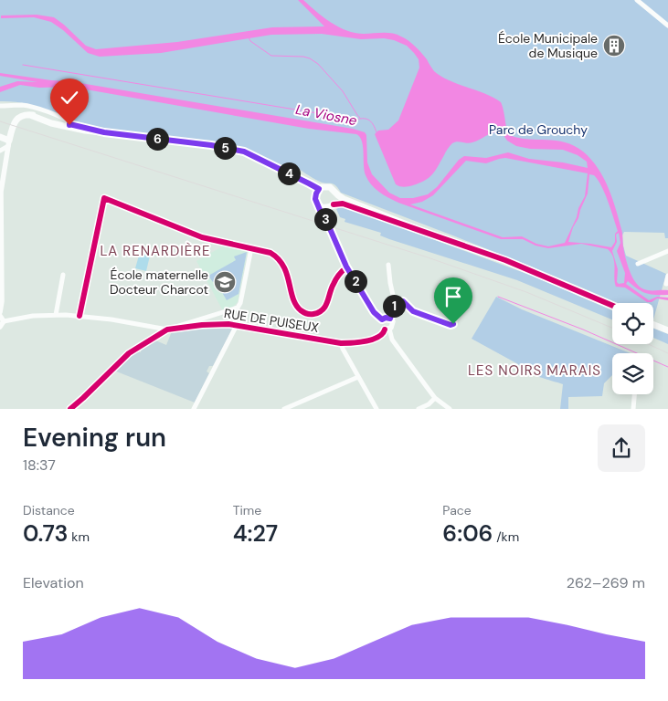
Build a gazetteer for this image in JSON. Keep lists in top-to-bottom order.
{
  "streets": {
    "street": ["RUE DE PUISEUX"]
  },
  "districts": ["LA RENARDIÈRE", "LES NOIRS MARAIS"],
  "water": ["La Viosne"],
  "parks": ["Parc de Grouchy"],
  "places": {
    "building": ["École Municipale de Musique"],
    "school or university": ["École maternelle Docteur Charcot"]
  },
  "page": {
    "pins": [
      "6",
      "5",
      "4",
      "3",
      "2",
      "1"
    ],
    "heading": ["Evening run", "18:37"],
    "stats": [
      ["Distance", "0.73 km"],
      ["Time", "4:27"],
      ["Pace", "6:06 /km"]
    ],
    "chart": ["Elevation", "262–269 m"]
  }
}
